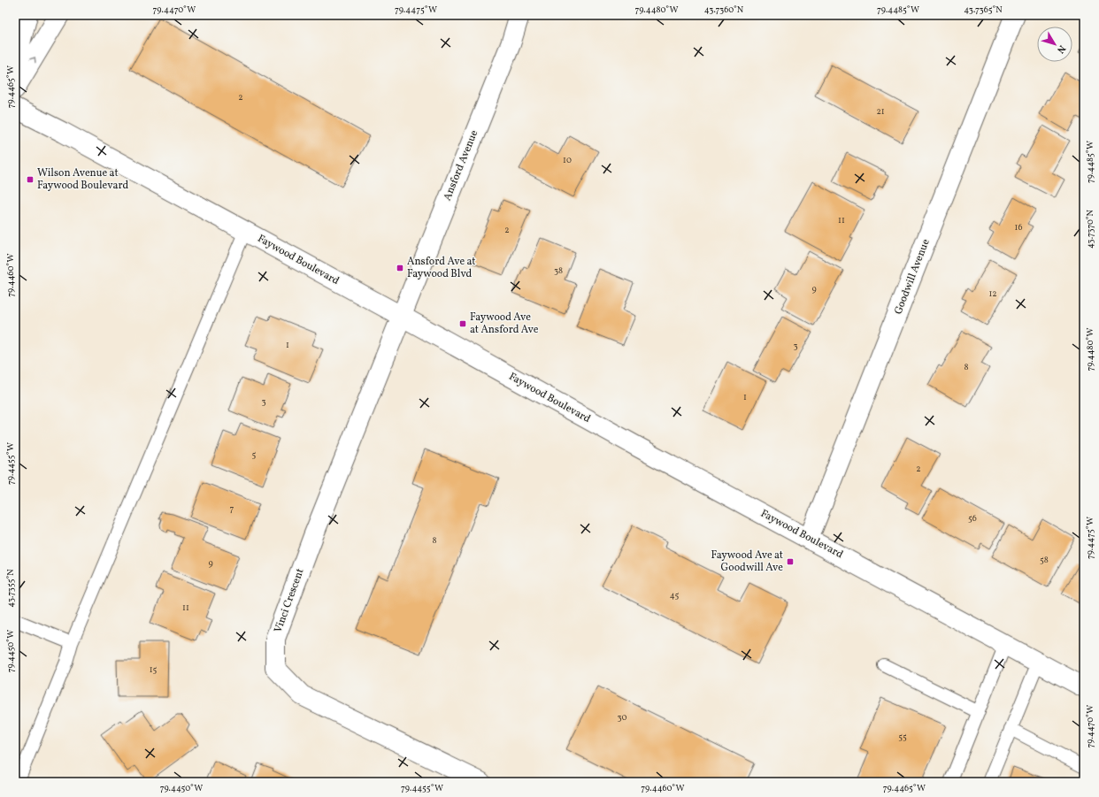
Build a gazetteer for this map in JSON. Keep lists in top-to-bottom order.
{
  "streets": {
    "street": [
      "Ansford Avenue",
      "Faywood Boulevard",
      "Goodwill Avenue",
      "Vinci Crescent"
    ]
  },
  "crossings": [
    ["Ansford Avenue", "Faywood Boulevard"],
    ["Ansford Avenue", "Vinci Crescent"],
    ["Faywood Boulevard", "Goodwill Avenue"],
    ["Faywood Boulevard", "Vinci Crescent"]
  ],
  "places": {
    "transit": [
      "Wilson Avenue at Faywood Boulevard",
      "Ansford Ave at Faywood Blvd",
      "Faywood Ave at Ansford Ave",
      "Faywood Ave at Goodwill Ave"
    ]
  },
  "house_numbers": [
    "2",
    "21",
    "10",
    "11",
    "16",
    "2",
    "38",
    "9",
    "12",
    "1",
    "3",
    "8",
    "1",
    "3",
    "5",
    "2",
    "7",
    "56",
    "8",
    "58",
    "9",
    "45",
    "11",
    "15",
    "30",
    "55"
  ],
  "north": "bottom right",
  "coordinates": [
    "79.4470°W",
    "79.4475°W",
    "79.4480°W",
    "43.7360°N",
    "79.4485°W",
    "43.7365°N",
    "79.4465°W",
    "43.7370°N",
    "79.4460°W",
    "79.4455°W",
    "43.7355°N",
    "79.4450°W"
  ]
}
